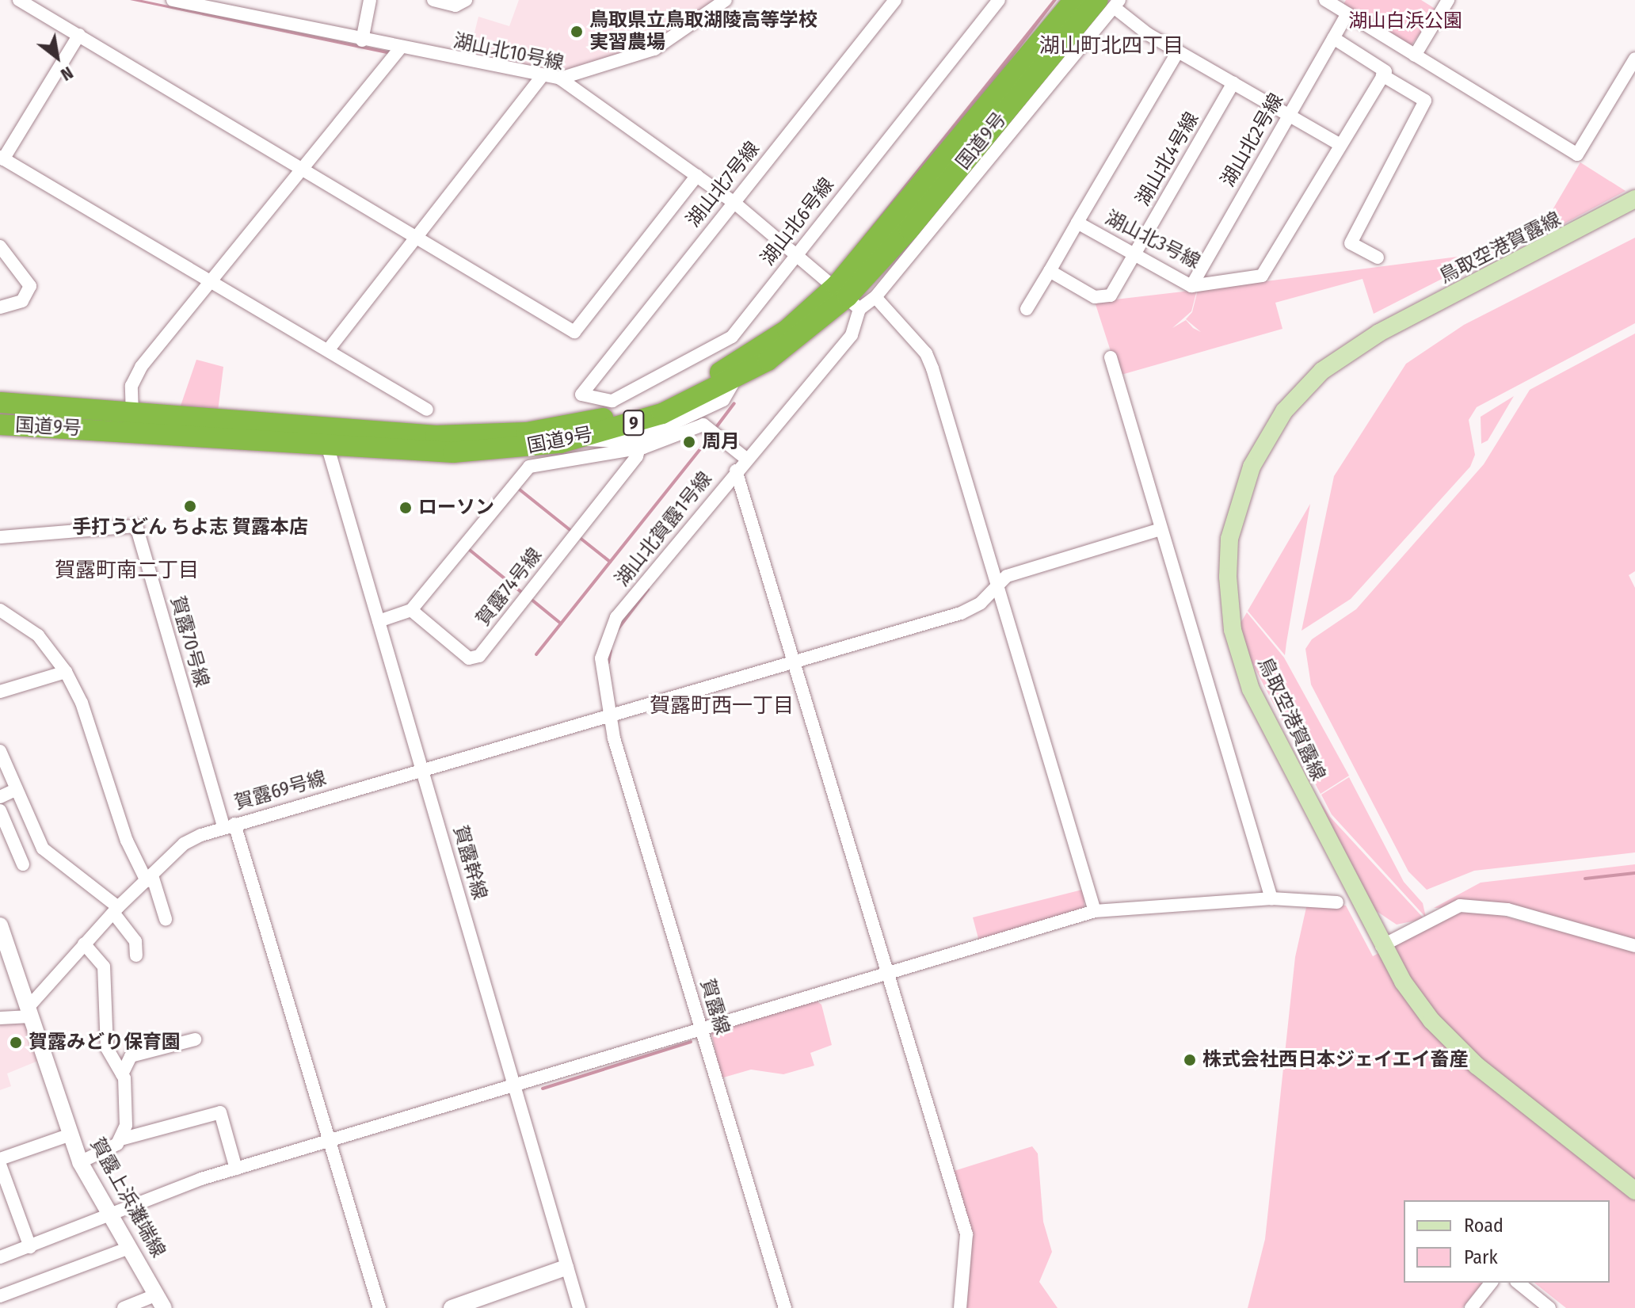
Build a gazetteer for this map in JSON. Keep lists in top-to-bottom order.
{
  "streets": {
    "highway": ["国道9号", "9"],
    "main road": ["鳥取空港賀露線"],
    "street": [
      "湖山北10号線",
      "湖山北2号線",
      "湖山北4号線",
      "湖山北7号線",
      "湖山北6号線",
      "湖山北3号線",
      "湖山北賀露1号線",
      "賀露74号線",
      "賀露70号線",
      "賀露69号線",
      "賀露幹線",
      "賀露線",
      "賀露上浜灘端線"
    ]
  },
  "crossings": [
    ["湖山北10号線", "国道9号"],
    ["湖山北10号線", "湖山北7号線"],
    ["湖山北10号線", "湖山北6号線"],
    ["湖山北10号線", "湖山北賀露1号線"],
    ["湖山北2号線", "湖山北3号線"],
    ["国道9号", "湖山北賀露1号線"],
    ["国道9号", "賀露幹線"],
    ["湖山北4号線", "湖山北3号線"],
    ["湖山北7号線", "湖山北6号線"],
    ["湖山北賀露1号線", "賀露69号線"],
    ["湖山北賀露1号線", "賀露線"],
    ["賀露70号線", "賀露69号線"],
    ["賀露69号線", "賀露幹線"],
    ["賀露69号線", "賀露線"],
    ["賀露69号線", "賀露上浜灘端線"]
  ],
  "districts": ["湖山町北四丁目", "賀露町南二丁目", "賀露町西一丁目"],
  "parks": ["湖山白浜公園"],
  "places": [
    "鳥取県立鳥取湖陵高等学校 実習農場",
    "周月",
    "手打うどん ちよ志 賀露本店",
    "ローソン",
    "賀露みどり保育園",
    "株式会社西日本ジェイエイ畜産"
  ],
  "legend": ["Road", "Park"],
  "north": "bottom right"
}
